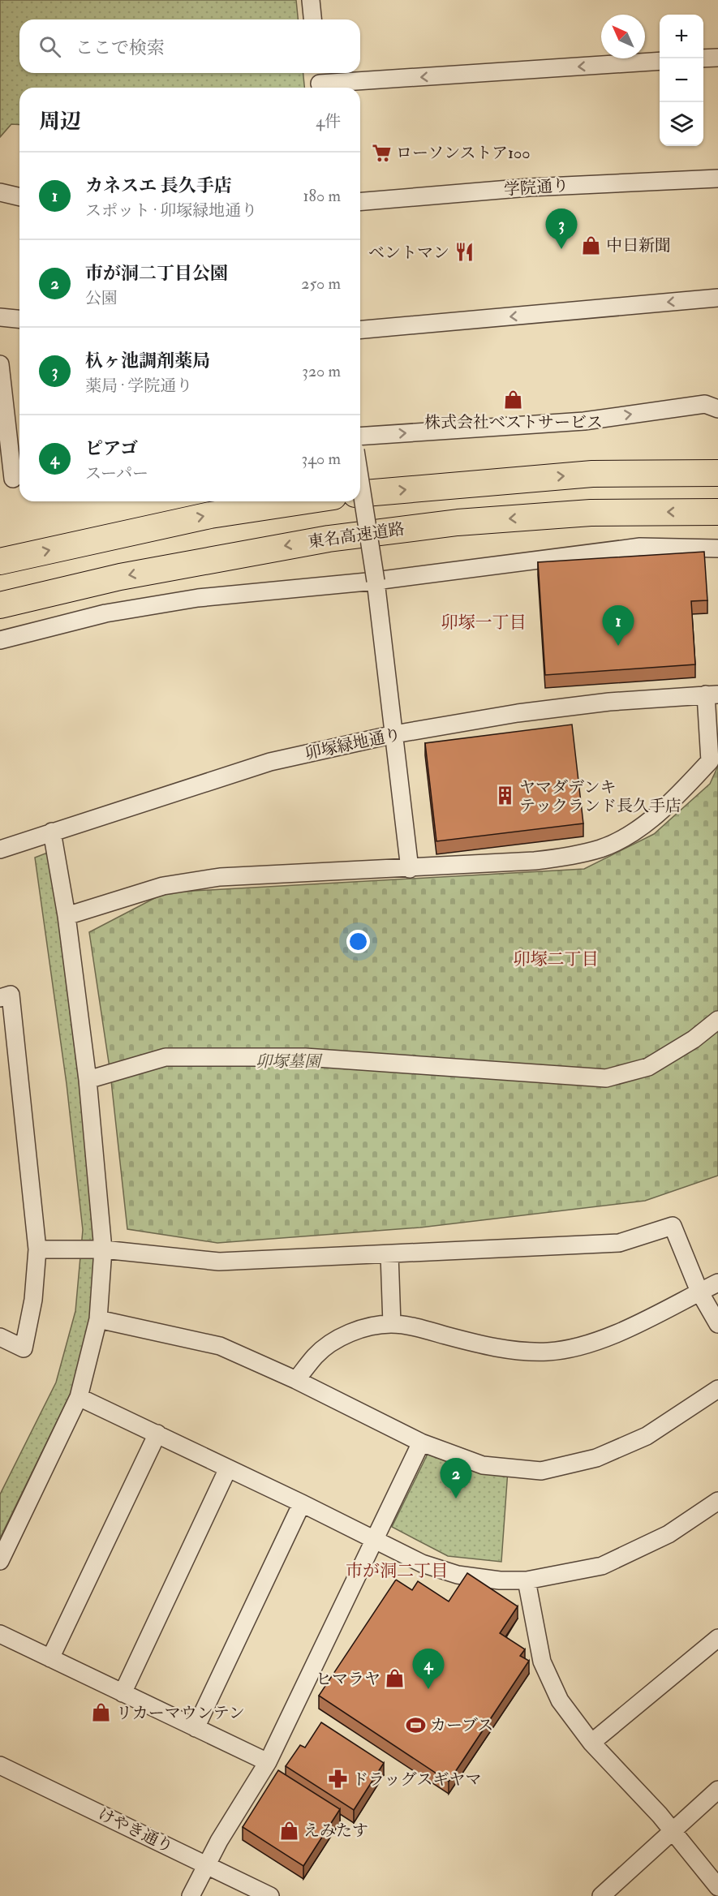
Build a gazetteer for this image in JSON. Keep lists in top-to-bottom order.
{
  "streets": {
    "highway": ["東名高速道路"],
    "street": ["学院通り", "卯塚緑地通り", "けやき通り"]
  },
  "districts": ["卯塚一丁目", "卯塚二丁目", "市が洞二丁目"],
  "parks": ["卯塚墓園"],
  "places": {
    "supermarket": ["ローソンストア100"],
    "shop": [
      "中日新聞",
      "株式会社ベストサービス",
      "ヒマラヤ",
      "リカーマウンテン",
      "えみたす"
    ],
    "restaurant": ["ベントマン"],
    "building": ["ヤマダデンキ テックランド長久手店"],
    "sports": ["カーブス"],
    "pharmacy": ["ドラッグスギヤマ"]
  },
  "north": "top left",
  "page": {
    "map_buttons": ["+", "−"],
    "search": "ここで検索",
    "heading": ["周辺", "4件"],
    "list": [
      {
        "mark": "1",
        "name": "カネスエ 長久手店",
        "note": "スポット · 卯塚緑地通り",
        "value": "180 m"
      },
      {
        "mark": "2",
        "name": "市が洞二丁目公園",
        "note": "公園",
        "value": "250 m"
      },
      {
        "mark": "3",
        "name": "杁ヶ池調剤薬局",
        "note": "薬局 · 学院通り",
        "value": "320 m"
      },
      {
        "mark": "4",
        "name": "ピアゴ",
        "note": "スーパー",
        "value": "340 m"
      }
    ],
    "pins": [
      "3",
      "1",
      "2",
      "4"
    ]
  }
}
